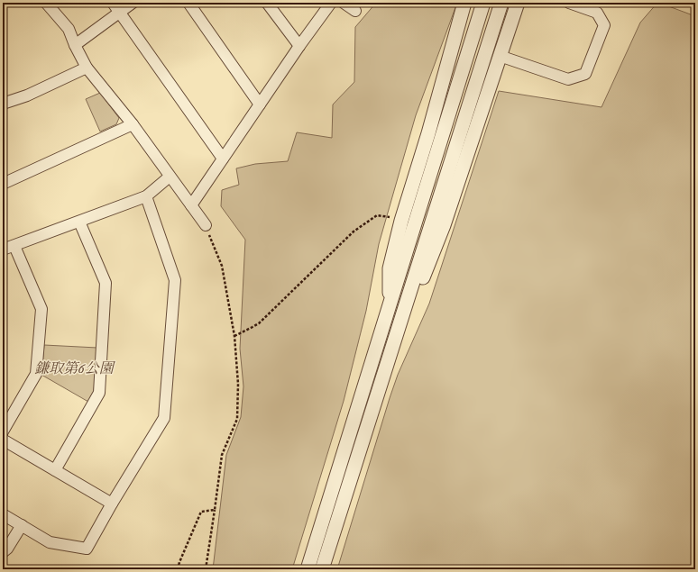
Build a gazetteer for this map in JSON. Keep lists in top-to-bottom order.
{
  "parks": ["鎌取第6公園"]
}
